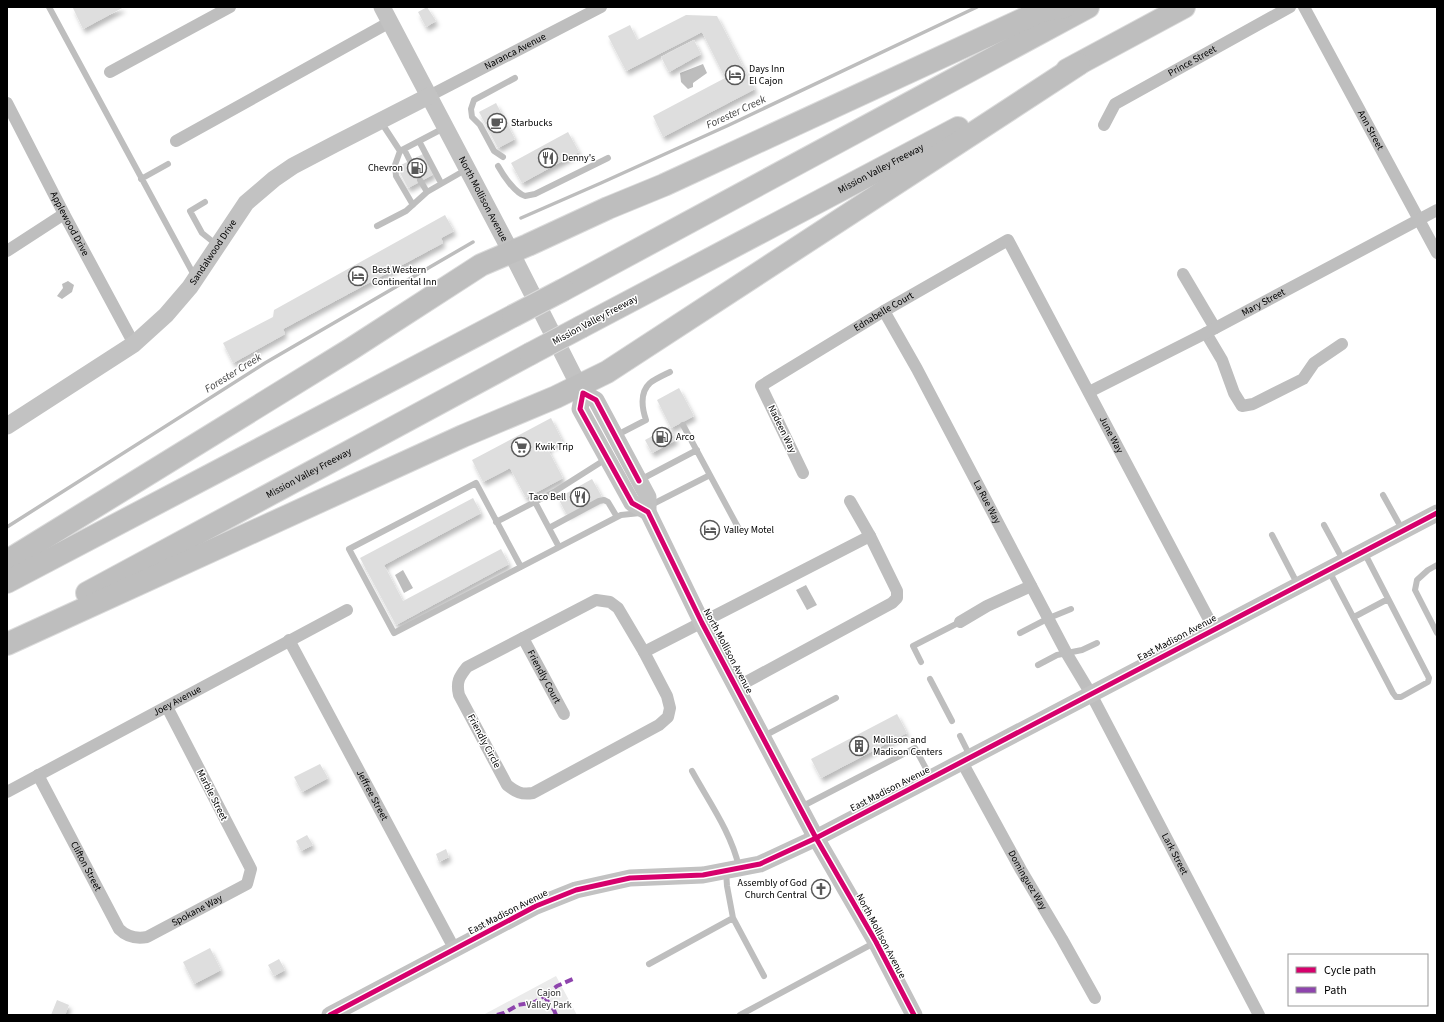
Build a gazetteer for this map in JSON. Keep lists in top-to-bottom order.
{
  "streets": {
    "highway": ["Mission Valley Freeway"],
    "street": [
      "Naranca Avenue",
      "Prince Street",
      "Ann Street",
      "North Mollison Avenue",
      "Applewood Drive",
      "Sandalwood Drive",
      "Mary Street",
      "Ednabelle Court",
      "Nadeen Way",
      "June Way",
      "La Rue Way",
      "East Madison Avenue",
      "Friendly Court",
      "Joey Avenue",
      "Friendly Circle",
      "Marble Street",
      "Jeffree Street",
      "Lark Street",
      "Clifton Street",
      "Dominguez Way",
      "Spokane Way"
    ]
  },
  "crossings": [
    ["Naranca Avenue", "North Mollison Avenue"],
    ["Naranca Avenue", "Sandalwood Drive"],
    ["Ann Street", "Mary Street"],
    ["North Mollison Avenue", "Sandalwood Drive"],
    ["North Mollison Avenue", "East Madison Avenue"],
    ["Applewood Drive", "Sandalwood Drive"],
    ["Mary Street", "June Way"],
    ["Ednabelle Court", "Nadeen Way"],
    ["Ednabelle Court", "June Way"],
    ["Ednabelle Court", "La Rue Way"],
    ["June Way", "East Madison Avenue"],
    ["La Rue Way", "East Madison Avenue"],
    ["La Rue Way", "Lark Street"],
    ["East Madison Avenue", "Jeffree Street"],
    ["East Madison Avenue", "Lark Street"],
    ["East Madison Avenue", "Dominguez Way"],
    ["Friendly Court", "Friendly Circle"],
    ["Joey Avenue", "Marble Street"],
    ["Joey Avenue", "Jeffree Street"],
    ["Joey Avenue", "Clifton Street"],
    ["Marble Street", "Spokane Way"],
    ["Clifton Street", "Spokane Way"]
  ],
  "water": ["Forester Creek"],
  "parks": ["Cajon Valley Park"],
  "places": {
    "hotel": ["Days Inn El Cajon", "Best Western Continental Inn", "Valley Motel"],
    "cafe": ["Starbucks"],
    "restaurant": ["Denny's", "Taco Bell"],
    "fuel station": ["Chevron", "Arco"],
    "supermarket": ["Kwik Trip"],
    "building": ["Mollison and Madison Centers"],
    "church": ["Assembly of God Church Central"]
  },
  "legend": ["Cycle path", "Path"]
}
